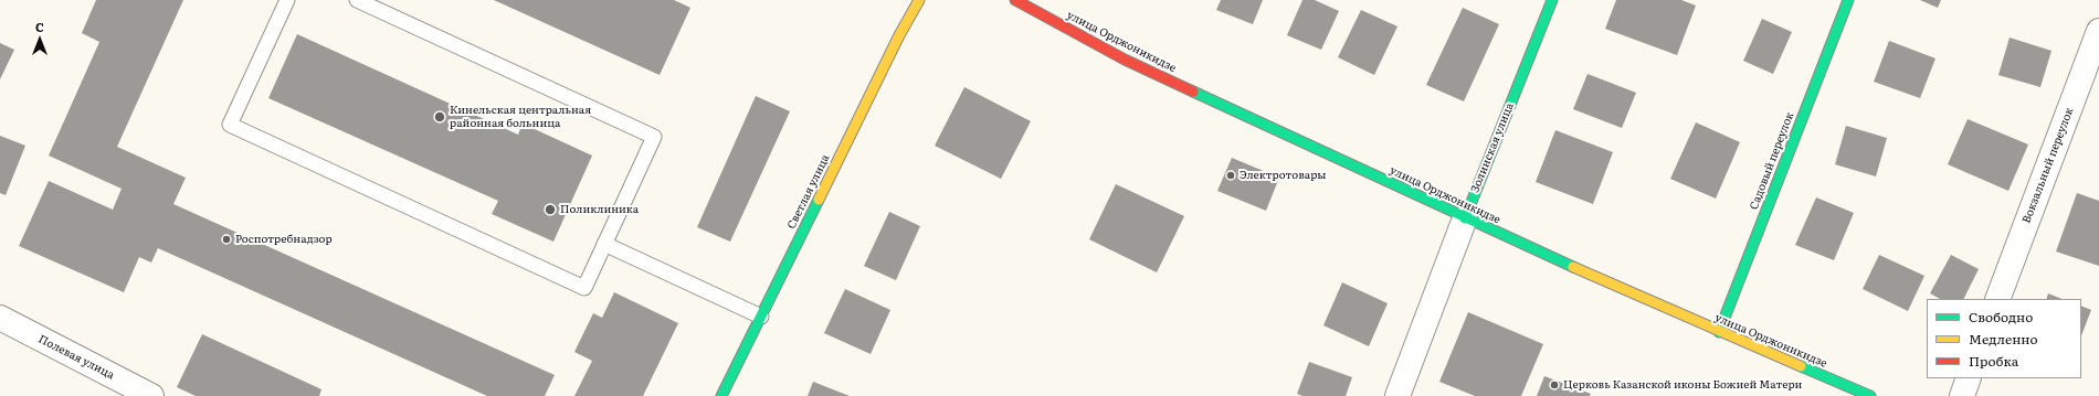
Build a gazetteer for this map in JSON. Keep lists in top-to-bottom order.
{
  "streets": {
    "main road": [
      "улица Орджоникидзе",
      "Золинская улица",
      "Садовый переулок",
      "Светлая улица"
    ],
    "street": ["Вокзальный переулок", "Полевая улица"]
  },
  "crossings": [
    ["улица Орджоникидзе", "Золинская улица"],
    ["улица Орджоникидзе", "Садовый переулок"]
  ],
  "places": [
    "Кинельская центральная районная больница",
    "Электротовары",
    "Поликлиника",
    "Роспотребнадзор",
    "Церковь Казанской иконы Божией Матери"
  ],
  "legend": ["Свободно", "Медленно", "Пробка"],
  "north": "top"
}
